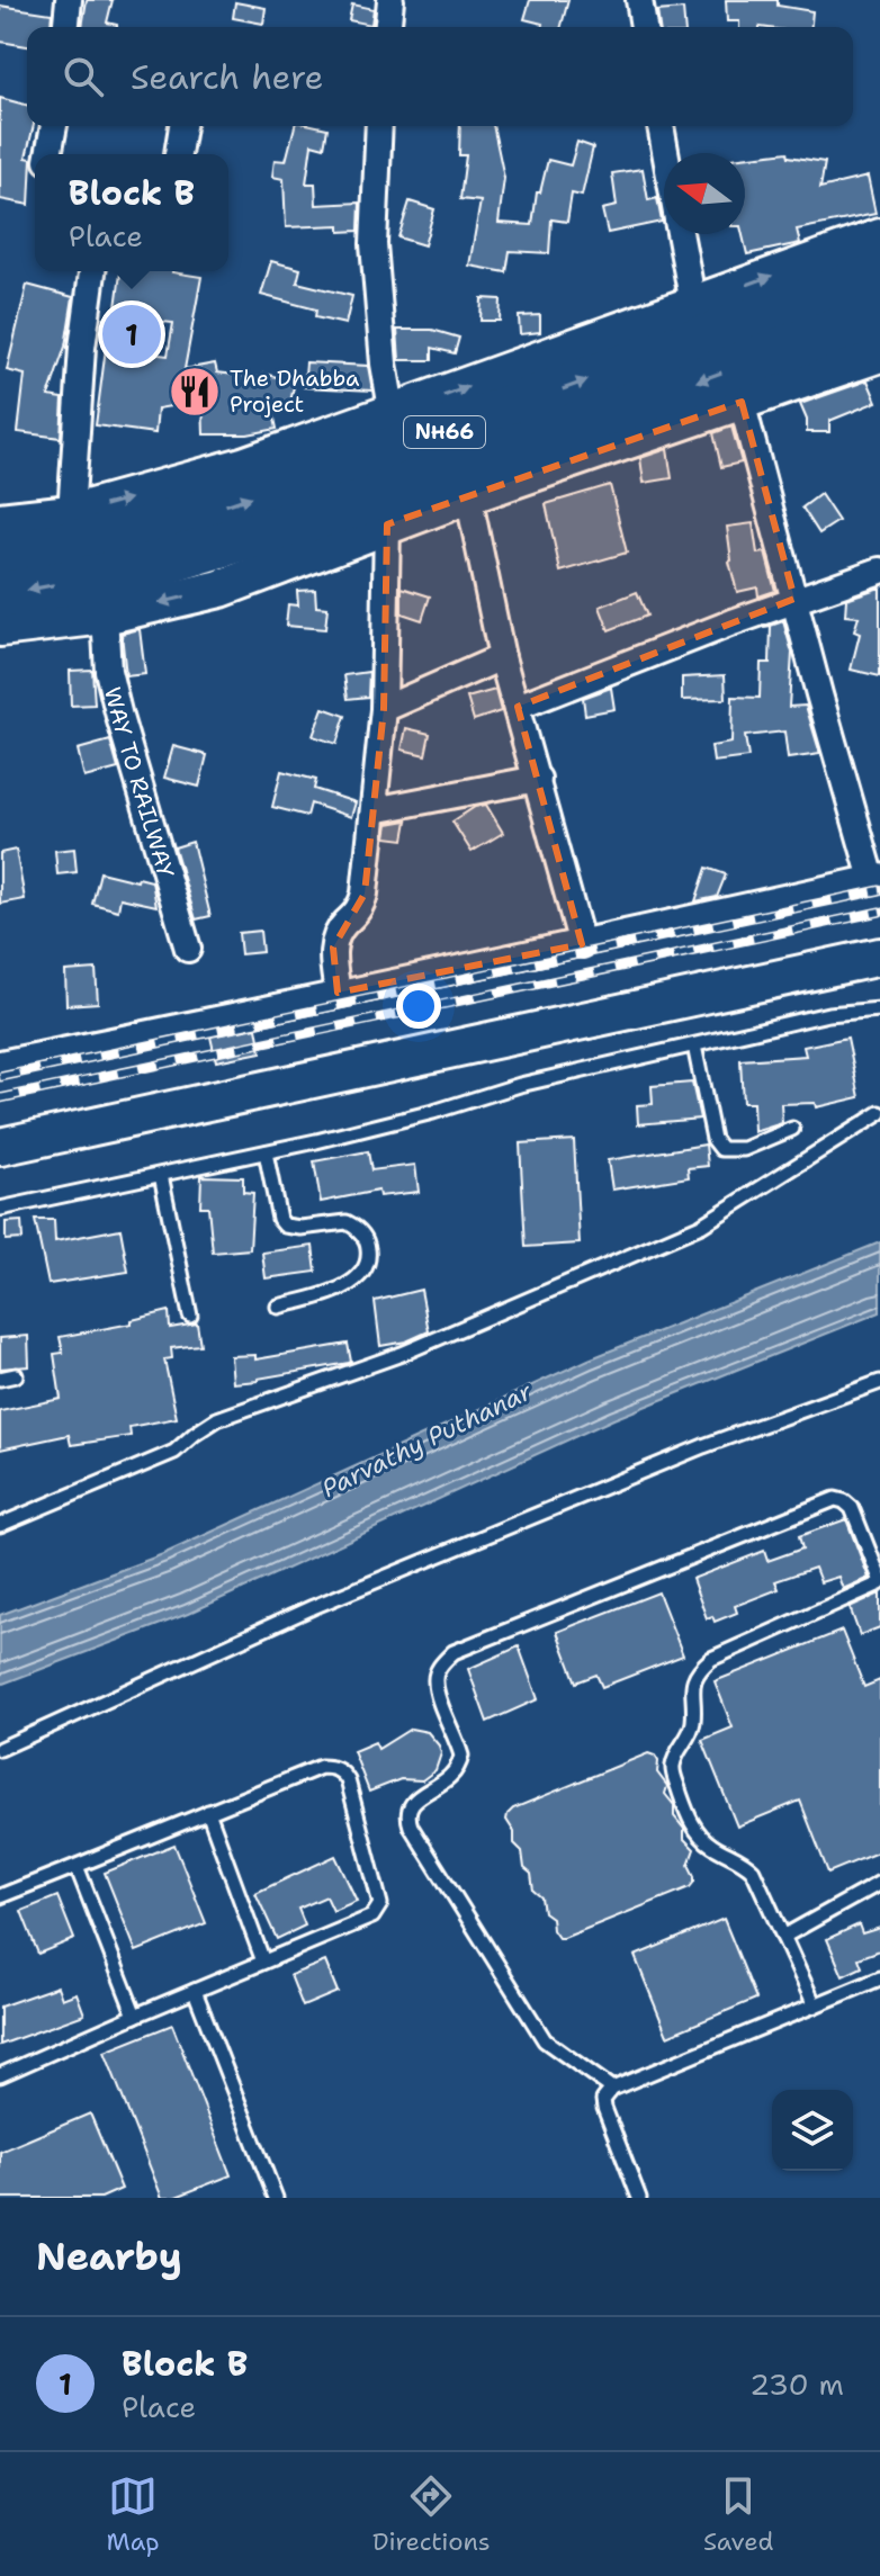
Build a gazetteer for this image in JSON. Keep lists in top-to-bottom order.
{
  "streets": {
    "highway": ["NH66"],
    "street": ["WAY TO RAILWAY"]
  },
  "water": ["Parvathy Puthanar"],
  "places": {
    "restaurant": ["The Dhabba Project"]
  },
  "north": "left",
  "page": {
    "search": "Search here",
    "popup": ["Block B", "Place"],
    "pins": "1",
    "heading": "Nearby",
    "list": [
      {
        "mark": "1",
        "name": "Block B",
        "note": "Place",
        "value": "230 m"
      }
    ],
    "nav": ["Map", "Directions", "Saved"]
  }
}
